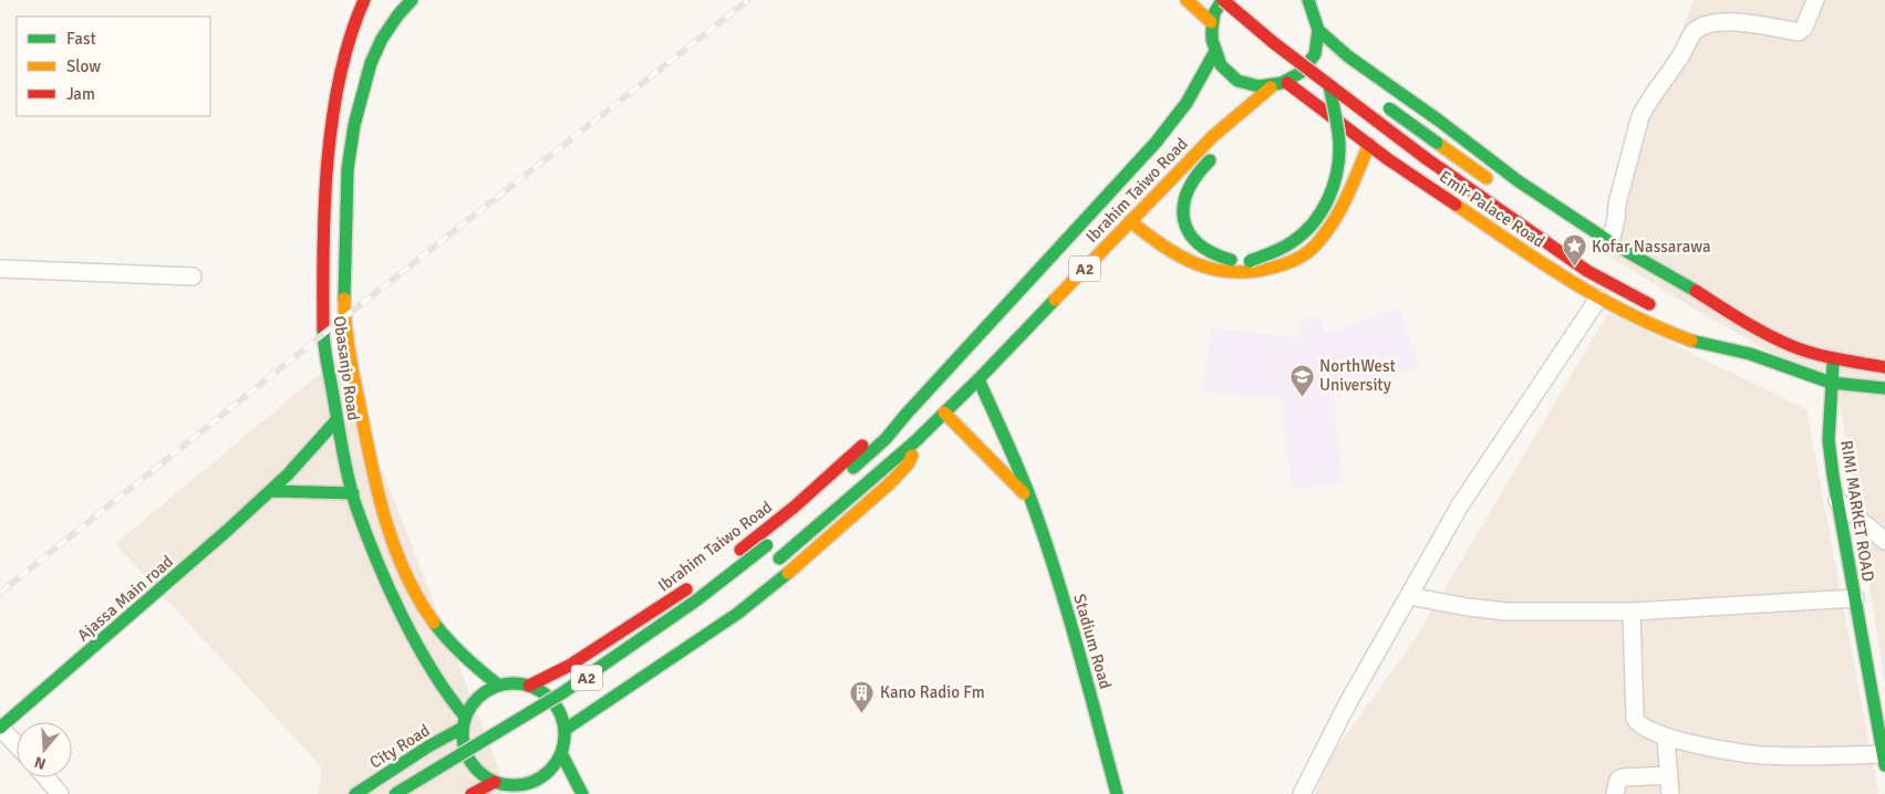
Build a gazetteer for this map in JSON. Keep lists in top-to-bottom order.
{
  "streets": {
    "main road": [
      "Ibrahim Taiwo Road",
      "Emir Palace Road",
      "A2",
      "Obasanjo Road",
      "RIMI MARKET ROAD",
      "Ajassa Main road",
      "Stadium Road",
      "City Road"
    ]
  },
  "crossings": [
    ["Ibrahim Taiwo Road", "A2"],
    ["Ibrahim Taiwo Road", "Obasanjo Road"],
    ["Ibrahim Taiwo Road", "Stadium Road"],
    ["Ibrahim Taiwo Road", "City Road"],
    ["Emir Palace Road", "A2"],
    ["Emir Palace Road", "RIMI MARKET ROAD"],
    ["Obasanjo Road", "Ajassa Main road"],
    ["Obasanjo Road", "City Road"]
  ],
  "places": {
    "place": ["Kofar Nassarawa"],
    "school or university": ["NorthWest University"],
    "building": ["Kano Radio Fm"]
  },
  "legend": ["Fast", "Slow", "Jam"],
  "north": "bottom"
}
